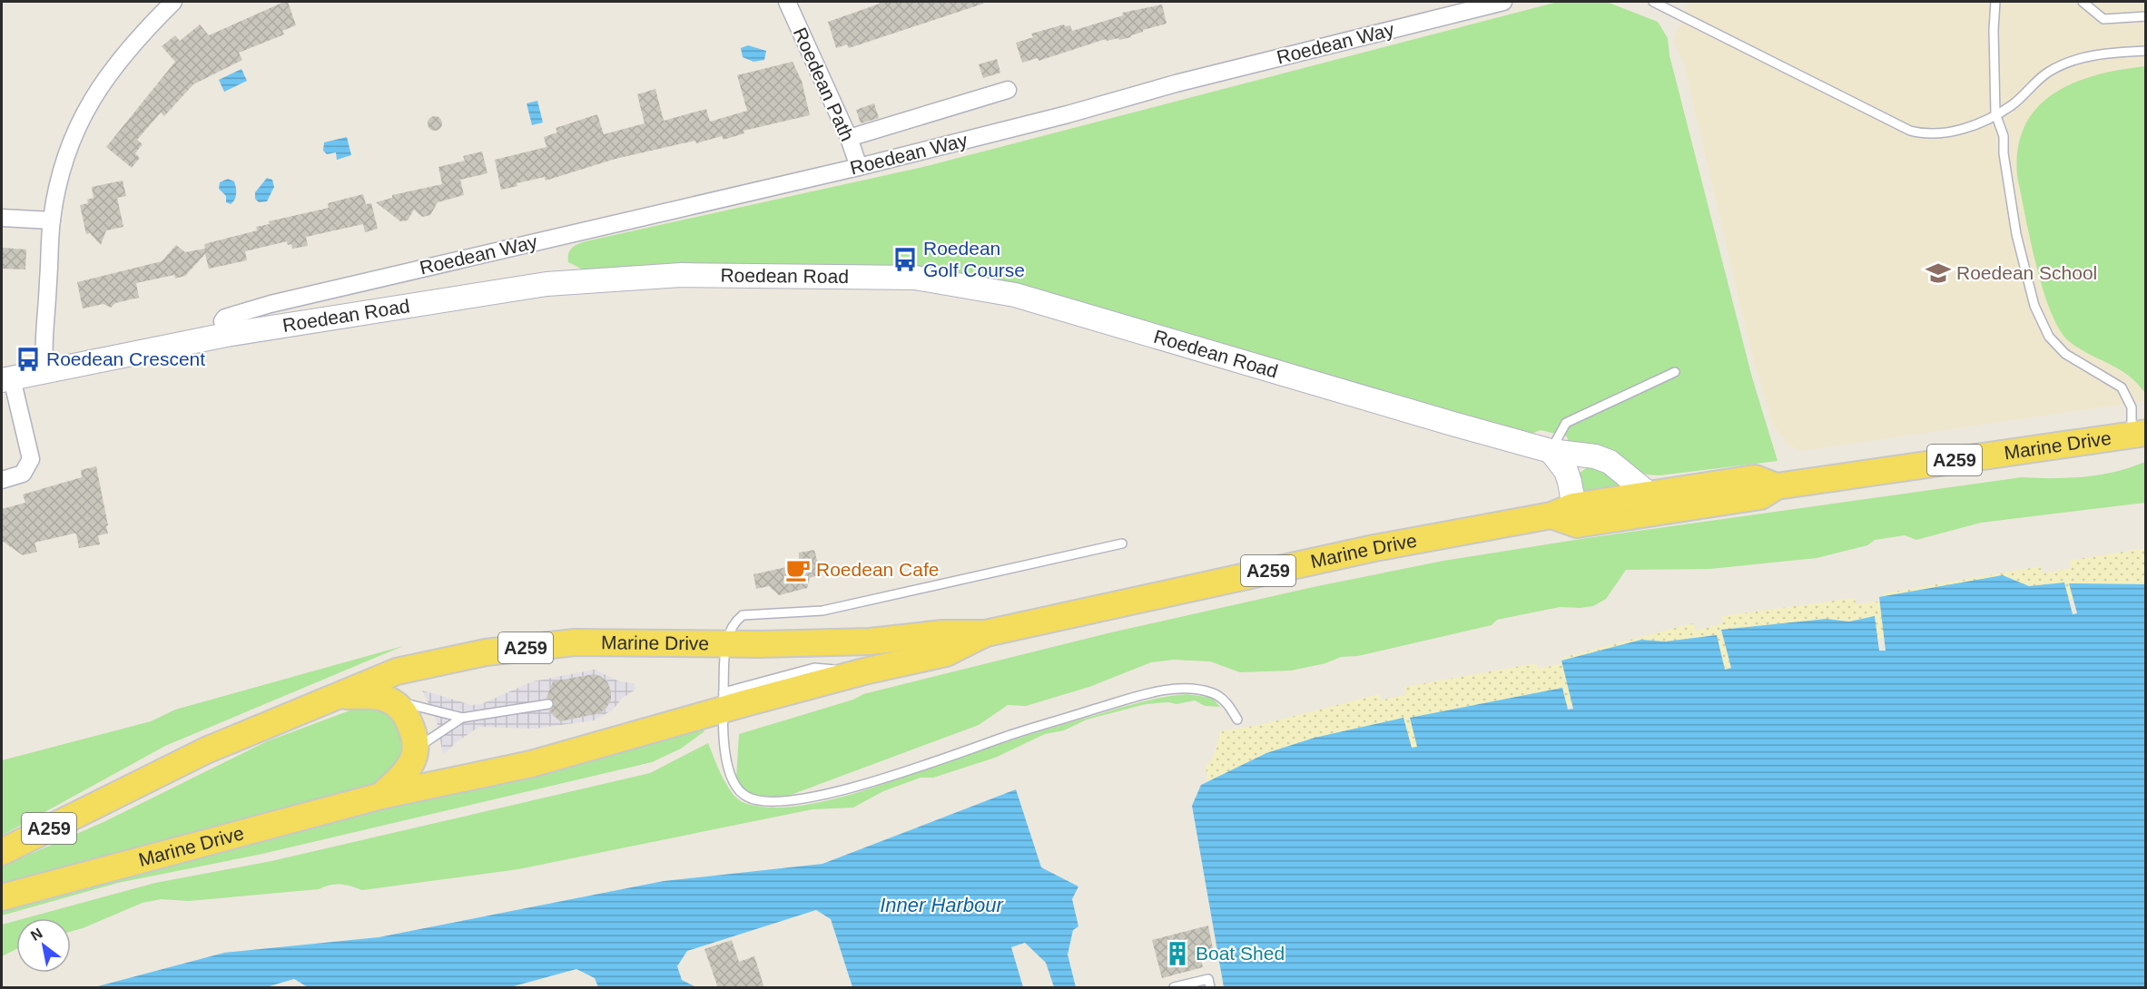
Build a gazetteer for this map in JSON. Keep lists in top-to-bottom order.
{
  "streets": {
    "main road": ["Roedean Road", "Marine Drive", "A259"],
    "street": ["Roedean Way", "Roedean Path"]
  },
  "crossings": [
    ["Roedean Way", "Roedean Path"],
    ["Roedean Way", "Roedean Road"],
    ["Roedean Road", "Marine Drive"]
  ],
  "water": ["Inner Harbour"],
  "places": {
    "bus stop": ["Roedean Golf Course", "Roedean Crescent"],
    "school or university": ["Roedean School"],
    "cafe": ["Roedean Cafe"],
    "building": ["Boat Shed"]
  },
  "north": "top left"
}
